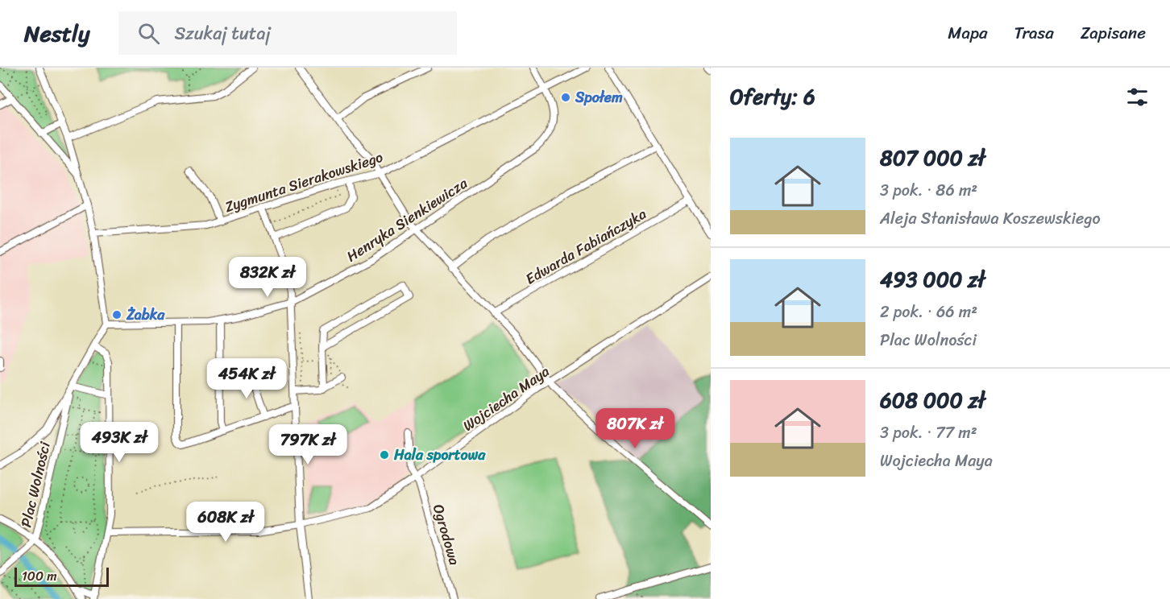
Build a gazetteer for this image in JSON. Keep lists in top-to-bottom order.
{
  "streets": {
    "street": [
      "Zygmunta Sierakowskiego",
      "Henryka Sienkiewicza",
      "Edwarda Fabiańczyka",
      "Wojciecha Maya",
      "Plac Wolności",
      "Ogrodowa"
    ]
  },
  "crossings": [
    ["Zygmunta Sierakowskiego", "Henryka Sienkiewicza"],
    ["Henryka Sienkiewicza", "Plac Wolności"],
    ["Wojciecha Maya", "Ogrodowa"]
  ],
  "places": ["Społem", "Żabka", "Hala sportowa"],
  "scale_bar": "100 m",
  "page": {
    "header": "Nestly",
    "search": "Szukaj tutaj",
    "nav": ["Mapa", "Trasa", "Zapisane"],
    "heading": "Oferty: 6",
    "list": [
      {
        "name": "807 000 zł",
        "note": "3 pok. · 86 m² · Aleja Stanisława Koszewskiego"
      },
      {
        "name": "493 000 zł",
        "note": "2 pok. · 66 m² · Plac Wolności"
      },
      {
        "name": "608 000 zł",
        "note": "3 pok. · 77 m² · Wojciecha Maya"
      }
    ],
    "price": [
      "832K zł",
      "454K zł",
      "807K zł",
      "493K zł",
      "797K zł",
      "608K zł"
    ],
    "scale": "100 m"
  }
}
